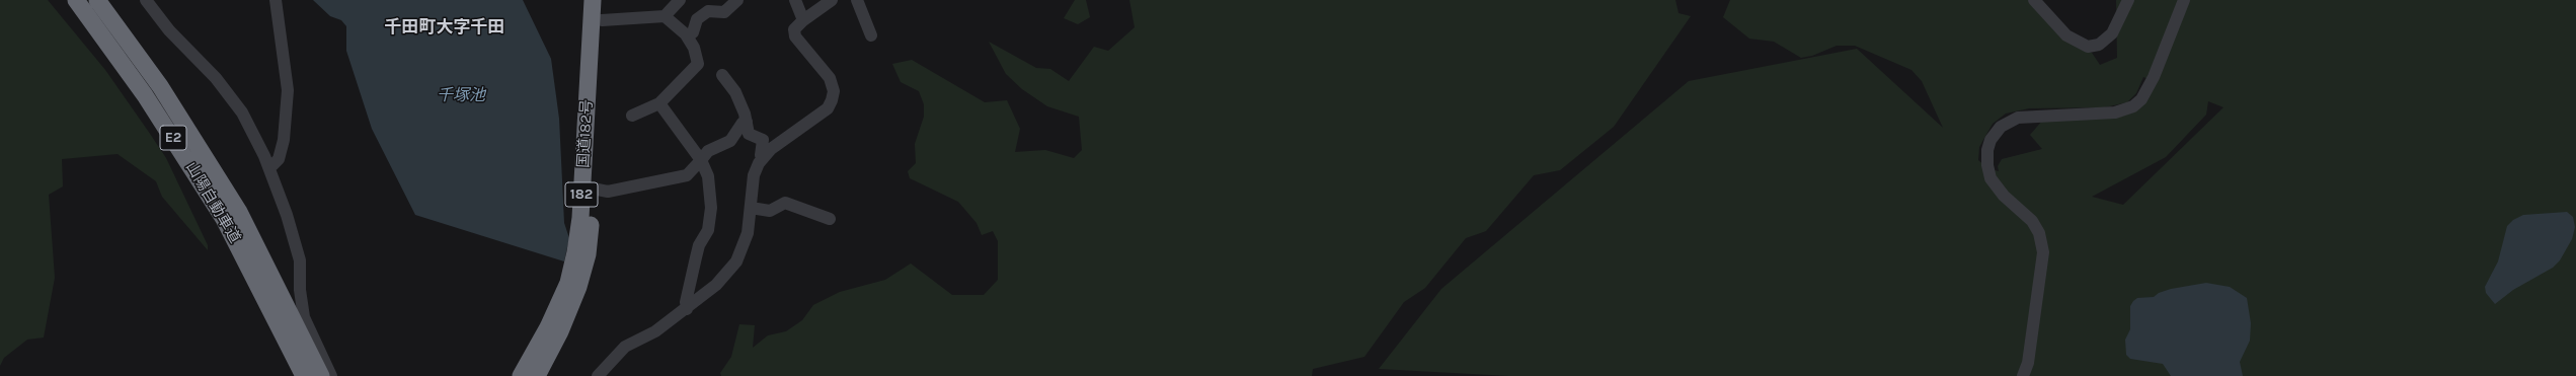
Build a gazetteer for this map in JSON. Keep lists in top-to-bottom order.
{
  "streets": {
    "highway": [
      "国道182号",
      "E2",
      "182",
      "山陽自動車道"
    ]
  },
  "districts": ["千田町大字千田"],
  "water": ["千塚池"]
}
